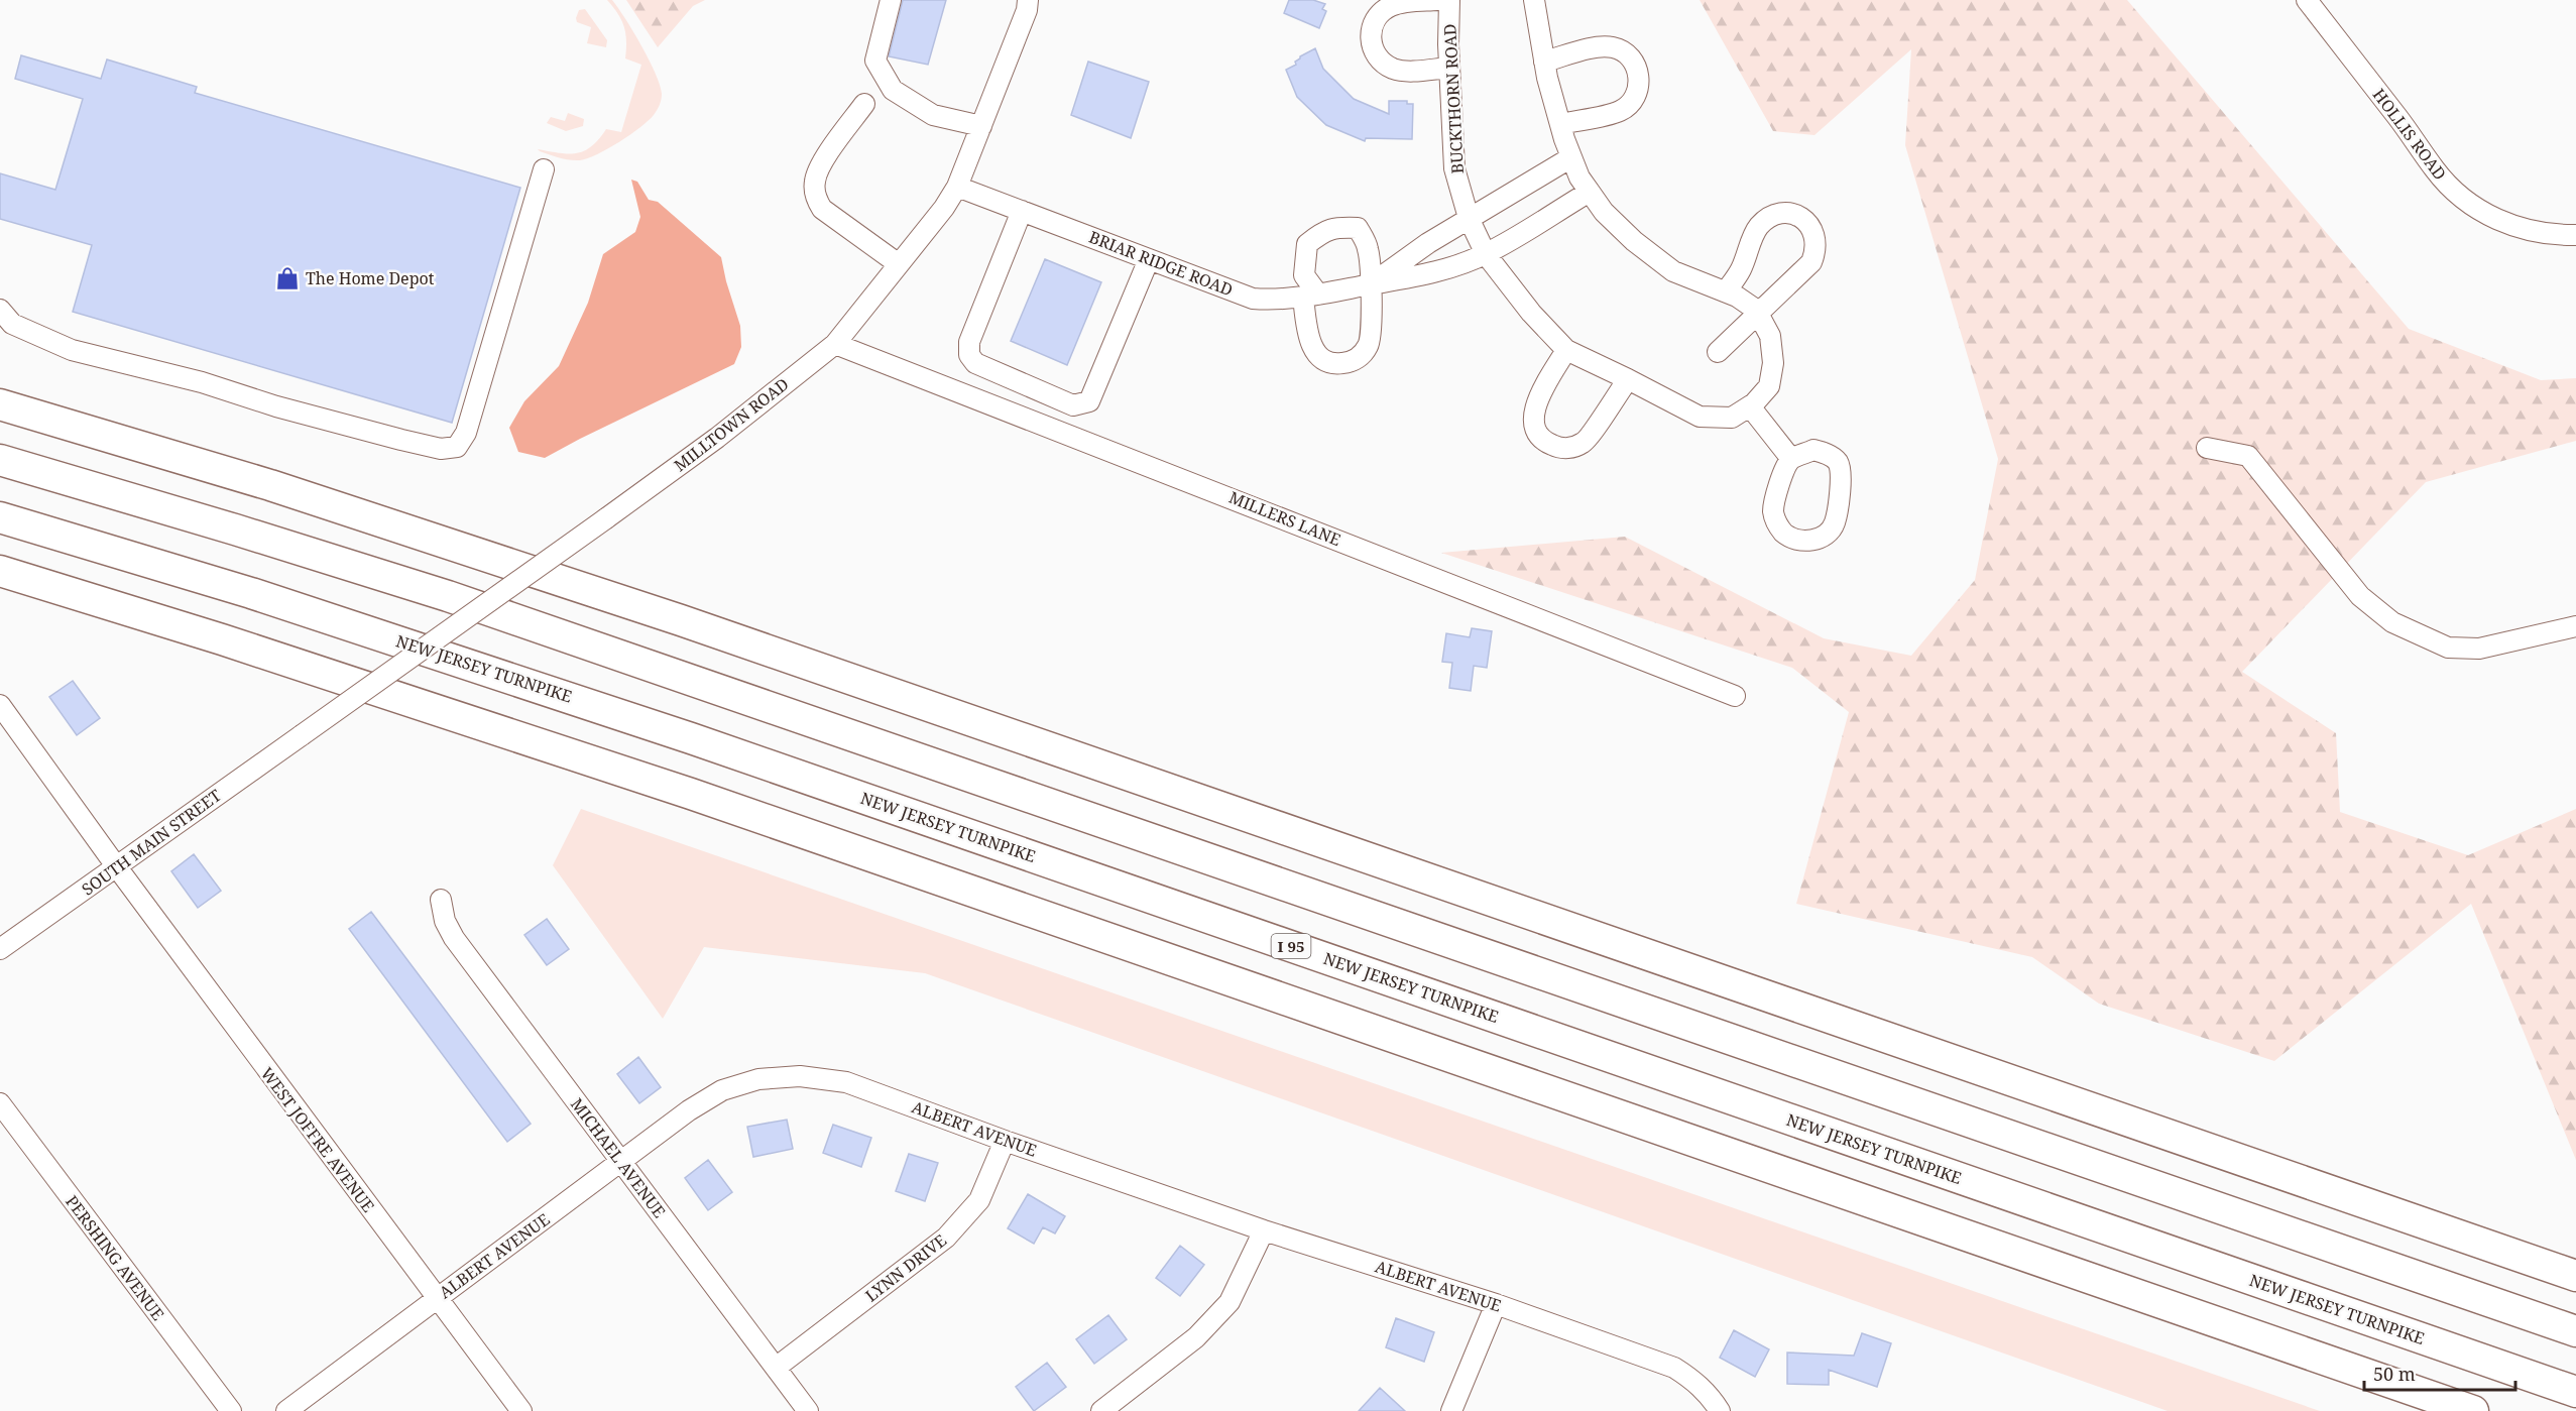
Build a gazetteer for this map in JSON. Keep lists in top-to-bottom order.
{
  "streets": {
    "highway": ["NEW JERSEY TURNPIKE", "I 95"],
    "street": [
      "BUCKTHORN ROAD",
      "HOLLIS ROAD",
      "BRIAR RIDGE ROAD",
      "MILLTOWN ROAD",
      "MILLERS LANE",
      "SOUTH MAIN STREET",
      "ALBERT AVENUE",
      "WEST JOFFRE AVENUE",
      "MICHAEL AVENUE",
      "PERSHING AVENUE",
      "LYNN DRIVE"
    ]
  },
  "crossings": [
    ["BUCKTHORN ROAD", "BRIAR RIDGE ROAD"],
    ["BRIAR RIDGE ROAD", "MILLTOWN ROAD"],
    ["MILLTOWN ROAD", "MILLERS LANE"],
    ["MILLTOWN ROAD", "SOUTH MAIN STREET"],
    ["SOUTH MAIN STREET", "WEST JOFFRE AVENUE"],
    ["ALBERT AVENUE", "WEST JOFFRE AVENUE"],
    ["ALBERT AVENUE", "MICHAEL AVENUE"],
    ["ALBERT AVENUE", "LYNN DRIVE"],
    ["MICHAEL AVENUE", "LYNN DRIVE"]
  ],
  "places": {
    "shop": ["The Home Depot"]
  },
  "scale_bar": "50 m"
}
